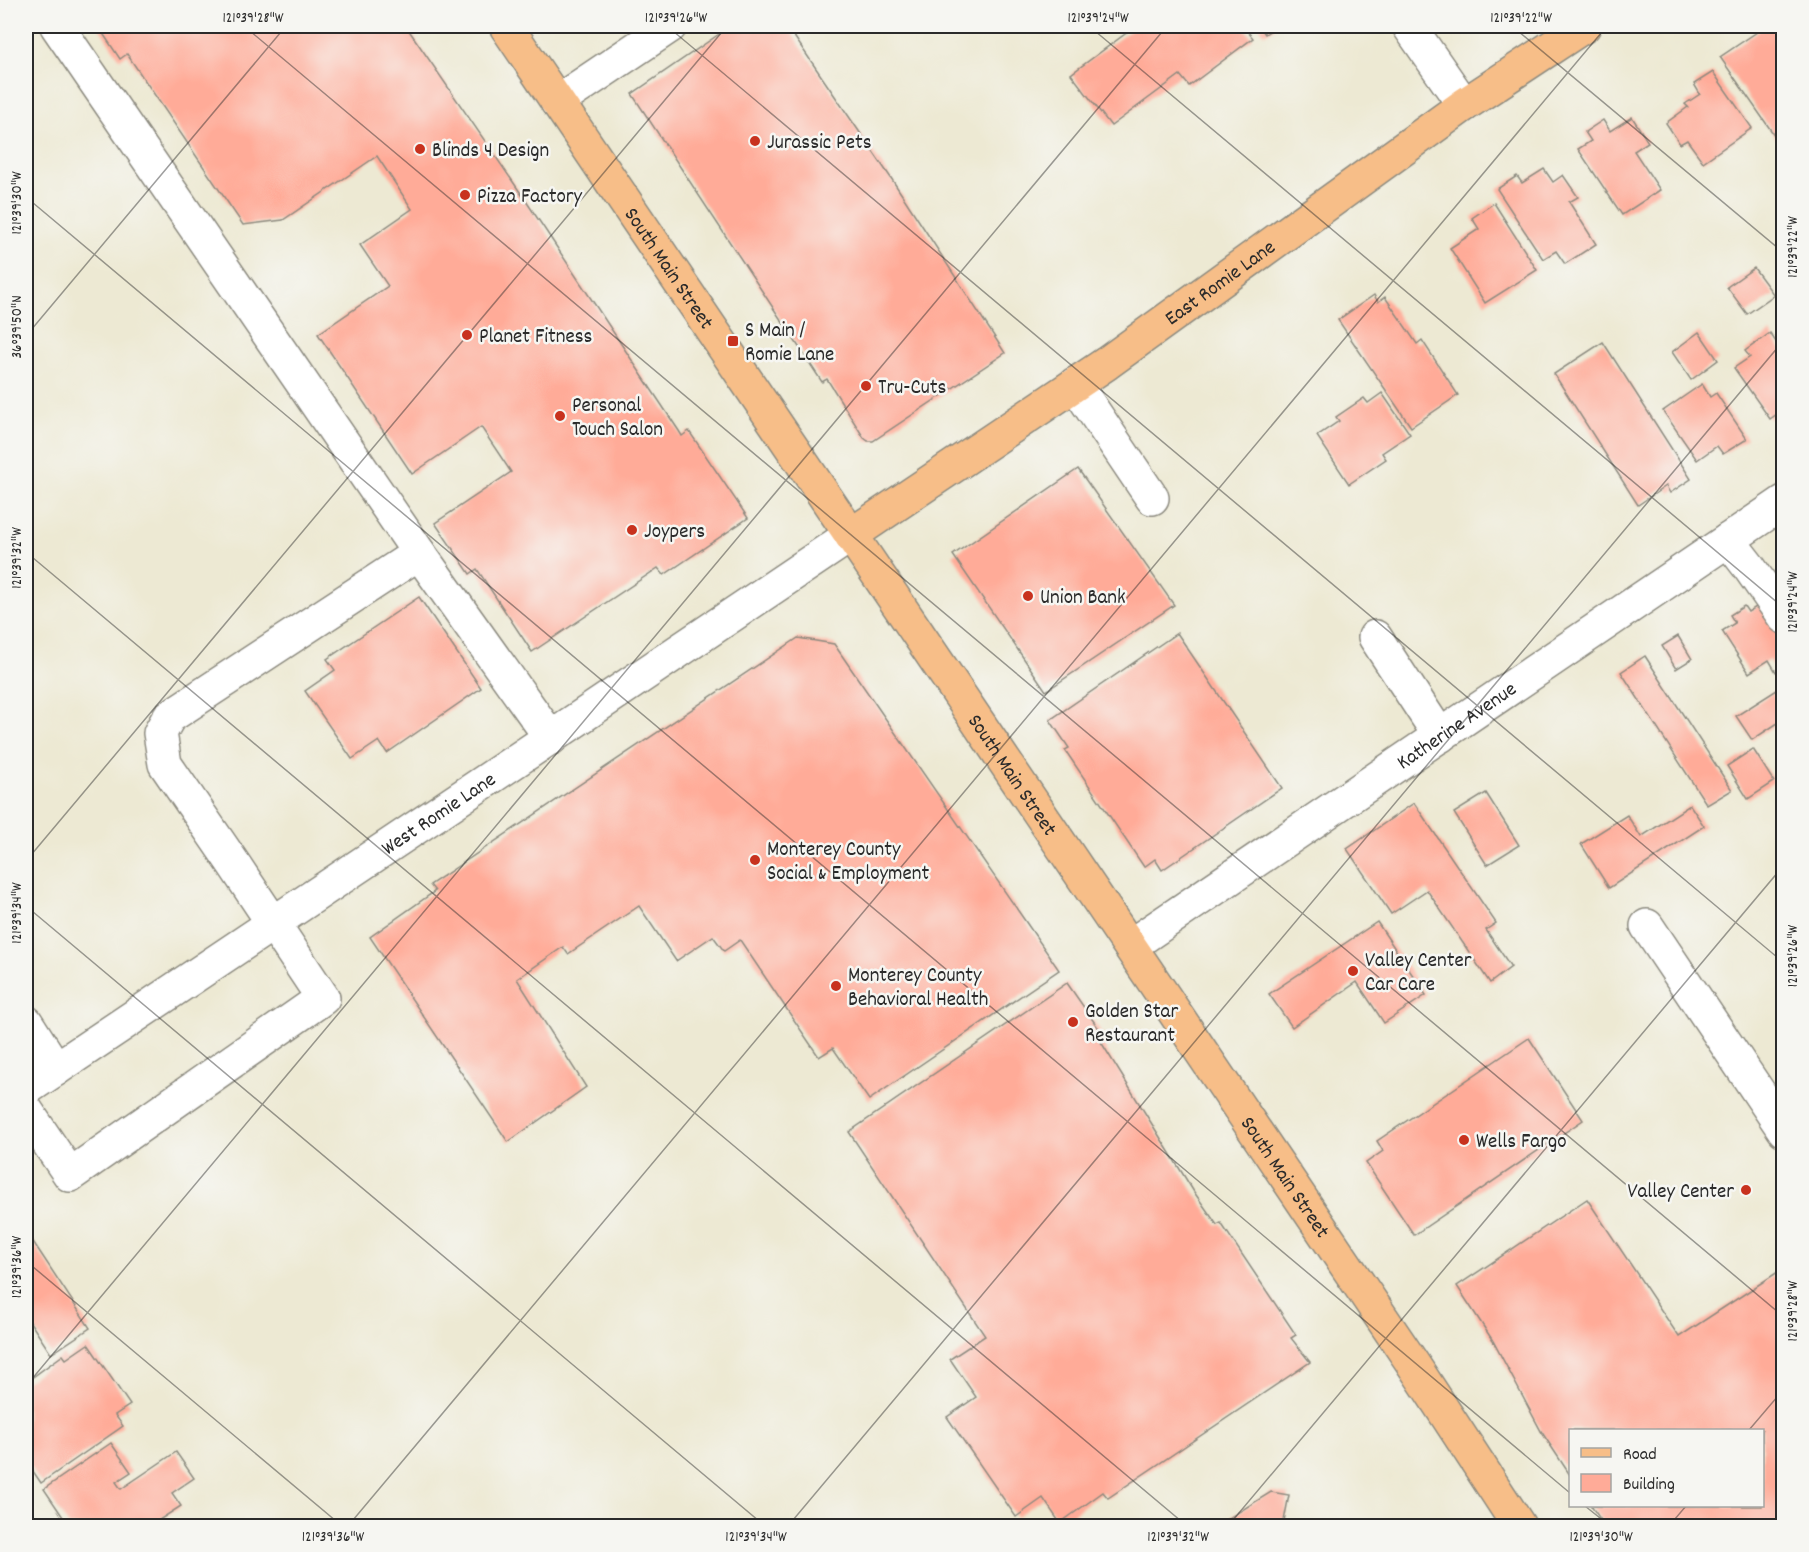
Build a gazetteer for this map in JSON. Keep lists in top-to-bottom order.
{
  "streets": {
    "main road": ["South Main Street", "East Romie Lane"],
    "street": ["Katherine Avenue", "West Romie Lane"]
  },
  "crossings": [
    ["South Main Street", "East Romie Lane"],
    ["South Main Street", "Katherine Avenue"],
    ["South Main Street", "West Romie Lane"],
    ["East Romie Lane", "West Romie Lane"]
  ],
  "places": {
    "other": [
      "Jurassic Pets",
      "Blinds 4 Design",
      "Pizza Factory",
      "Planet Fitness",
      "Tru-Cuts",
      "Personal Touch Salon",
      "Joypers",
      "Union Bank",
      "Monterey County Social & Employment",
      "Valley Center Car Care",
      "Monterey County Behavioral Health",
      "Golden Star Restaurant",
      "Wells Fargo",
      "Valley Center"
    ],
    "transit": ["S Main / Romie Lane"]
  },
  "legend": ["Road", "Building"],
  "coordinates": [
    "121°39'28\"W",
    "121°39'26\"W",
    "121°39'24\"W",
    "121°39'22\"W",
    "121°39'30\"W",
    "36°39'50\"N",
    "121°39'32\"W",
    "121°39'34\"W",
    "121°39'36\"W"
  ]
}
